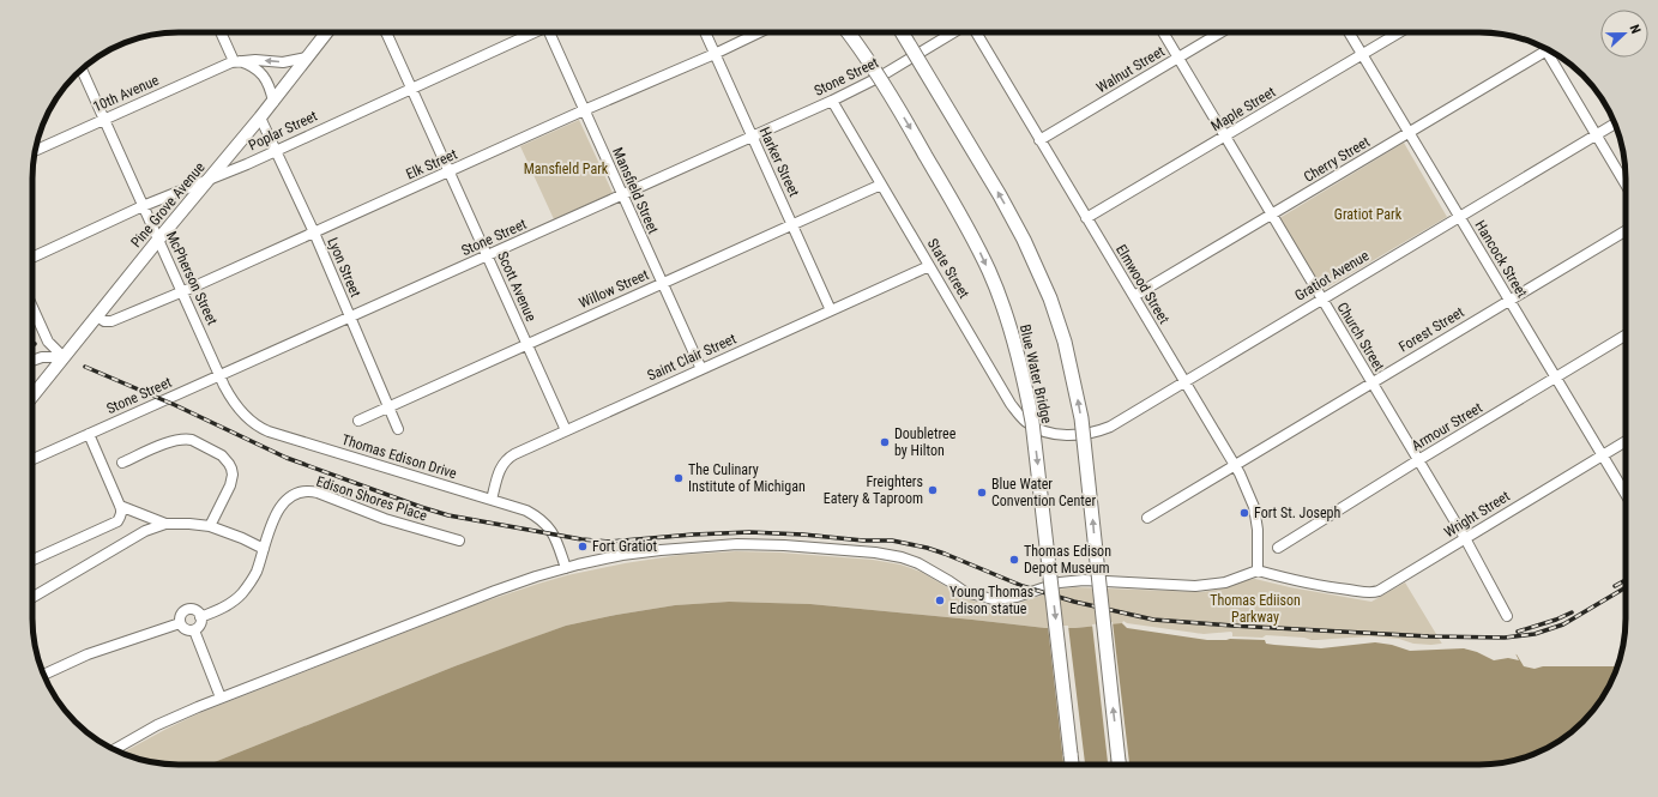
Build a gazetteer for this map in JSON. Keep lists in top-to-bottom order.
{
  "streets": {
    "highway": ["Blue Water Bridge"],
    "main road": ["Pine Grove Avenue"],
    "street": [
      "Walnut Street",
      "Stone Street",
      "10th Avenue",
      "Maple Street",
      "Poplar Street",
      "Cherry Street",
      "Harker Street",
      "Elk Street",
      "Mansfield Street",
      "Hancock Street",
      "Lyon Street",
      "State Street",
      "Gratiot Avenue",
      "McPherson Street",
      "Elmwood Street",
      "Scott Avenue",
      "Willow Street",
      "Forest Street",
      "Church Street",
      "Saint Clair Street",
      "Armour Street",
      "Thomas Edison Drive",
      "Edison Shores Place",
      "Wright Street"
    ]
  },
  "crossings": [
    ["Walnut Street", "Elmwood Street"],
    ["Walnut Street", "Church Street"],
    ["Stone Street", "Harker Street"],
    ["Stone Street", "Mansfield Street"],
    ["Stone Street", "Lyon Street"],
    ["Stone Street", "State Street"],
    ["Stone Street", "McPherson Street"],
    ["Stone Street", "Scott Avenue"],
    ["Stone Street", "Thomas Edison Drive"],
    ["10th Avenue", "Pine Grove Avenue"],
    ["10th Avenue", "McPherson Street"],
    ["Maple Street", "Hancock Street"],
    ["Maple Street", "Elmwood Street"],
    ["Maple Street", "Church Street"],
    ["Poplar Street", "Pine Grove Avenue"],
    ["Poplar Street", "Lyon Street"],
    ["Poplar Street", "McPherson Street"],
    ["Poplar Street", "Scott Avenue"],
    ["Cherry Street", "Hancock Street"],
    ["Cherry Street", "Elmwood Street"],
    ["Cherry Street", "Church Street"],
    ["Harker Street", "Elk Street"],
    ["Harker Street", "Willow Street"],
    ["Harker Street", "Saint Clair Street"],
    ["Elk Street", "Mansfield Street"],
    ["Elk Street", "Pine Grove Avenue"],
    ["Elk Street", "Lyon Street"],
    ["Elk Street", "McPherson Street"],
    ["Elk Street", "Scott Avenue"],
    ["Mansfield Street", "Willow Street"],
    ["Mansfield Street", "Saint Clair Street"],
    ["Pine Grove Avenue", "Lyon Street"],
    ["Pine Grove Avenue", "McPherson Street"],
    ["Hancock Street", "Gratiot Avenue"],
    ["Hancock Street", "Forest Street"],
    ["Hancock Street", "Armour Street"],
    ["Hancock Street", "Wright Street"],
    ["Lyon Street", "Willow Street"],
    ["State Street", "Gratiot Avenue"],
    ["State Street", "Willow Street"],
    ["State Street", "Saint Clair Street"],
    ["Gratiot Avenue", "Elmwood Street"],
    ["Gratiot Avenue", "Church Street"],
    ["McPherson Street", "Thomas Edison Drive"],
    ["Elmwood Street", "Forest Street"],
    ["Elmwood Street", "Wright Street"],
    ["Scott Avenue", "Willow Street"],
    ["Scott Avenue", "Saint Clair Street"],
    ["Forest Street", "Church Street"],
    ["Church Street", "Armour Street"],
    ["Church Street", "Wright Street"],
    ["Saint Clair Street", "Thomas Edison Drive"]
  ],
  "parks": ["Mansfield Park", "Gratiot Park", "Thomas Ediison Parkway"],
  "places": [
    "Doubletree by Hilton",
    "The Culinary Institute of Michigan",
    "Freighters Eatery & Taproom",
    "Blue Water Convention Center",
    "Fort St. Joseph",
    "Fort Gratiot",
    "Thomas Edison Depot Museum",
    "Young Thomas Edison statue"
  ],
  "north": "right"
}
